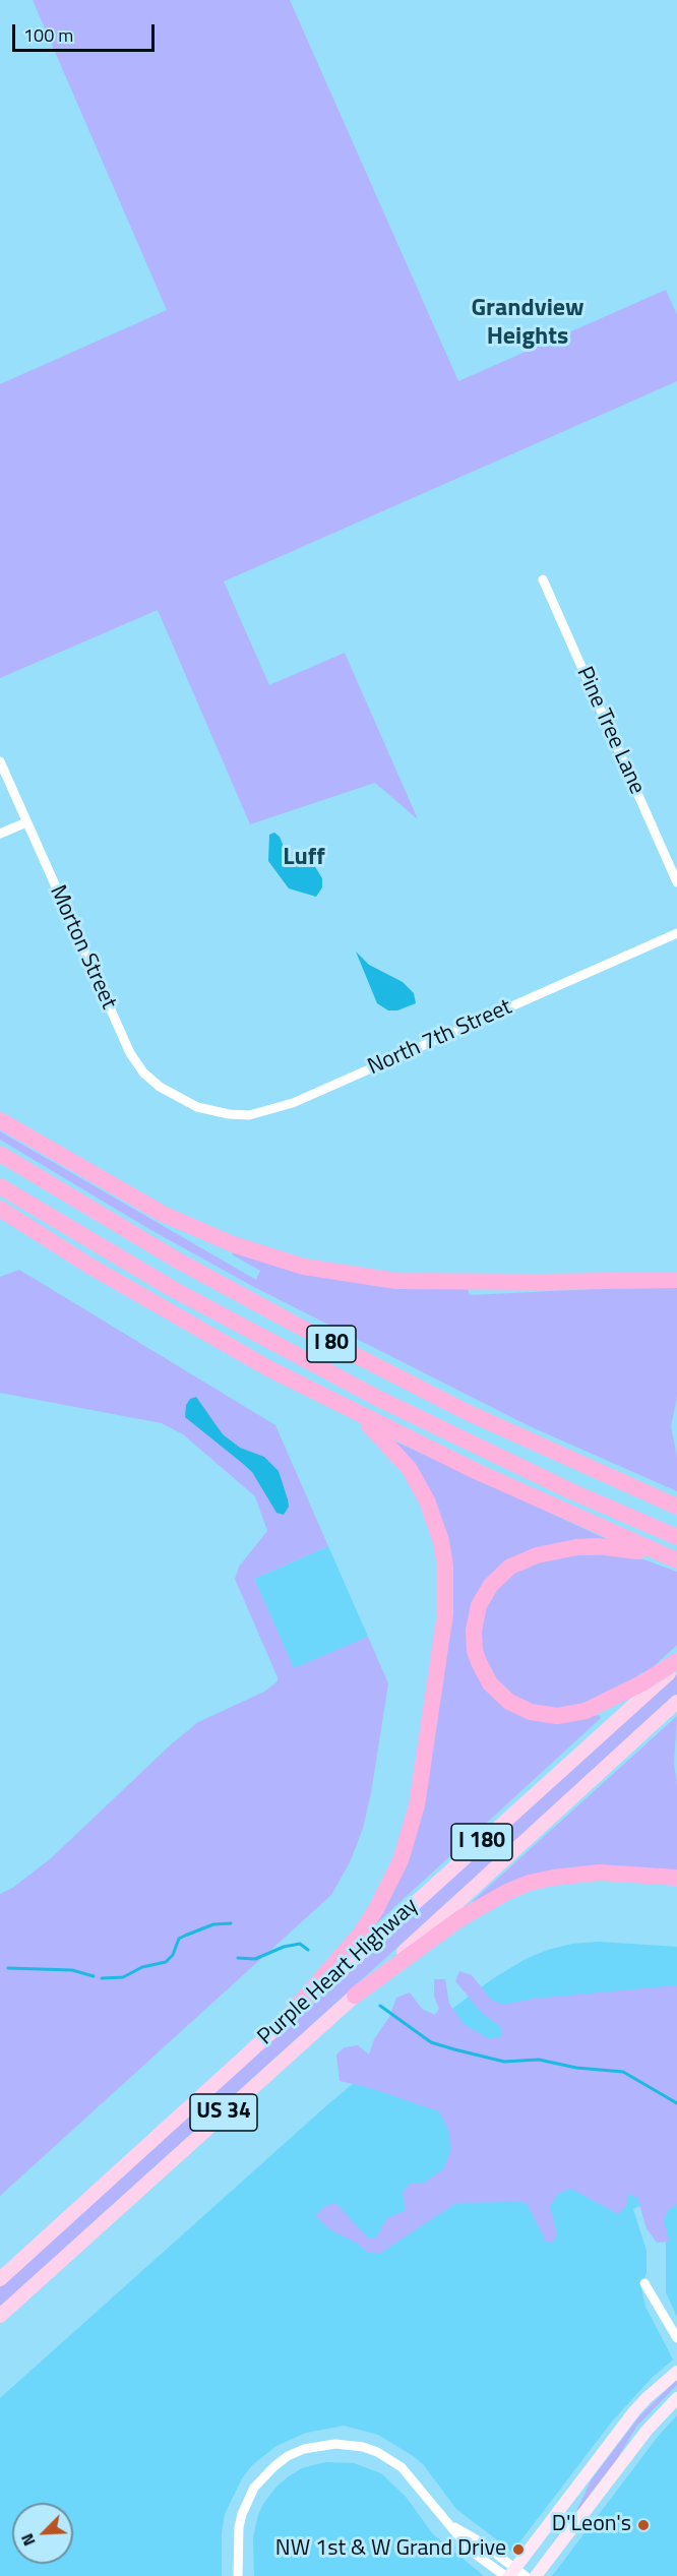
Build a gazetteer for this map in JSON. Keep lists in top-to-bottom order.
{
  "streets": {
    "highway": ["I 80"],
    "main road": ["I 180", "Purple Heart Highway", "US 34"],
    "street": ["Pine Tree Lane", "Morton Street", "North 7th Street"]
  },
  "crossings": [
    ["Morton Street", "North 7th Street"]
  ],
  "districts": ["Grandview Heights", "Luff"],
  "places": ["D'Leon's", "NW 1st & W Grand Drive"],
  "scale_bar": "100 m",
  "north": "bottom left"
}
